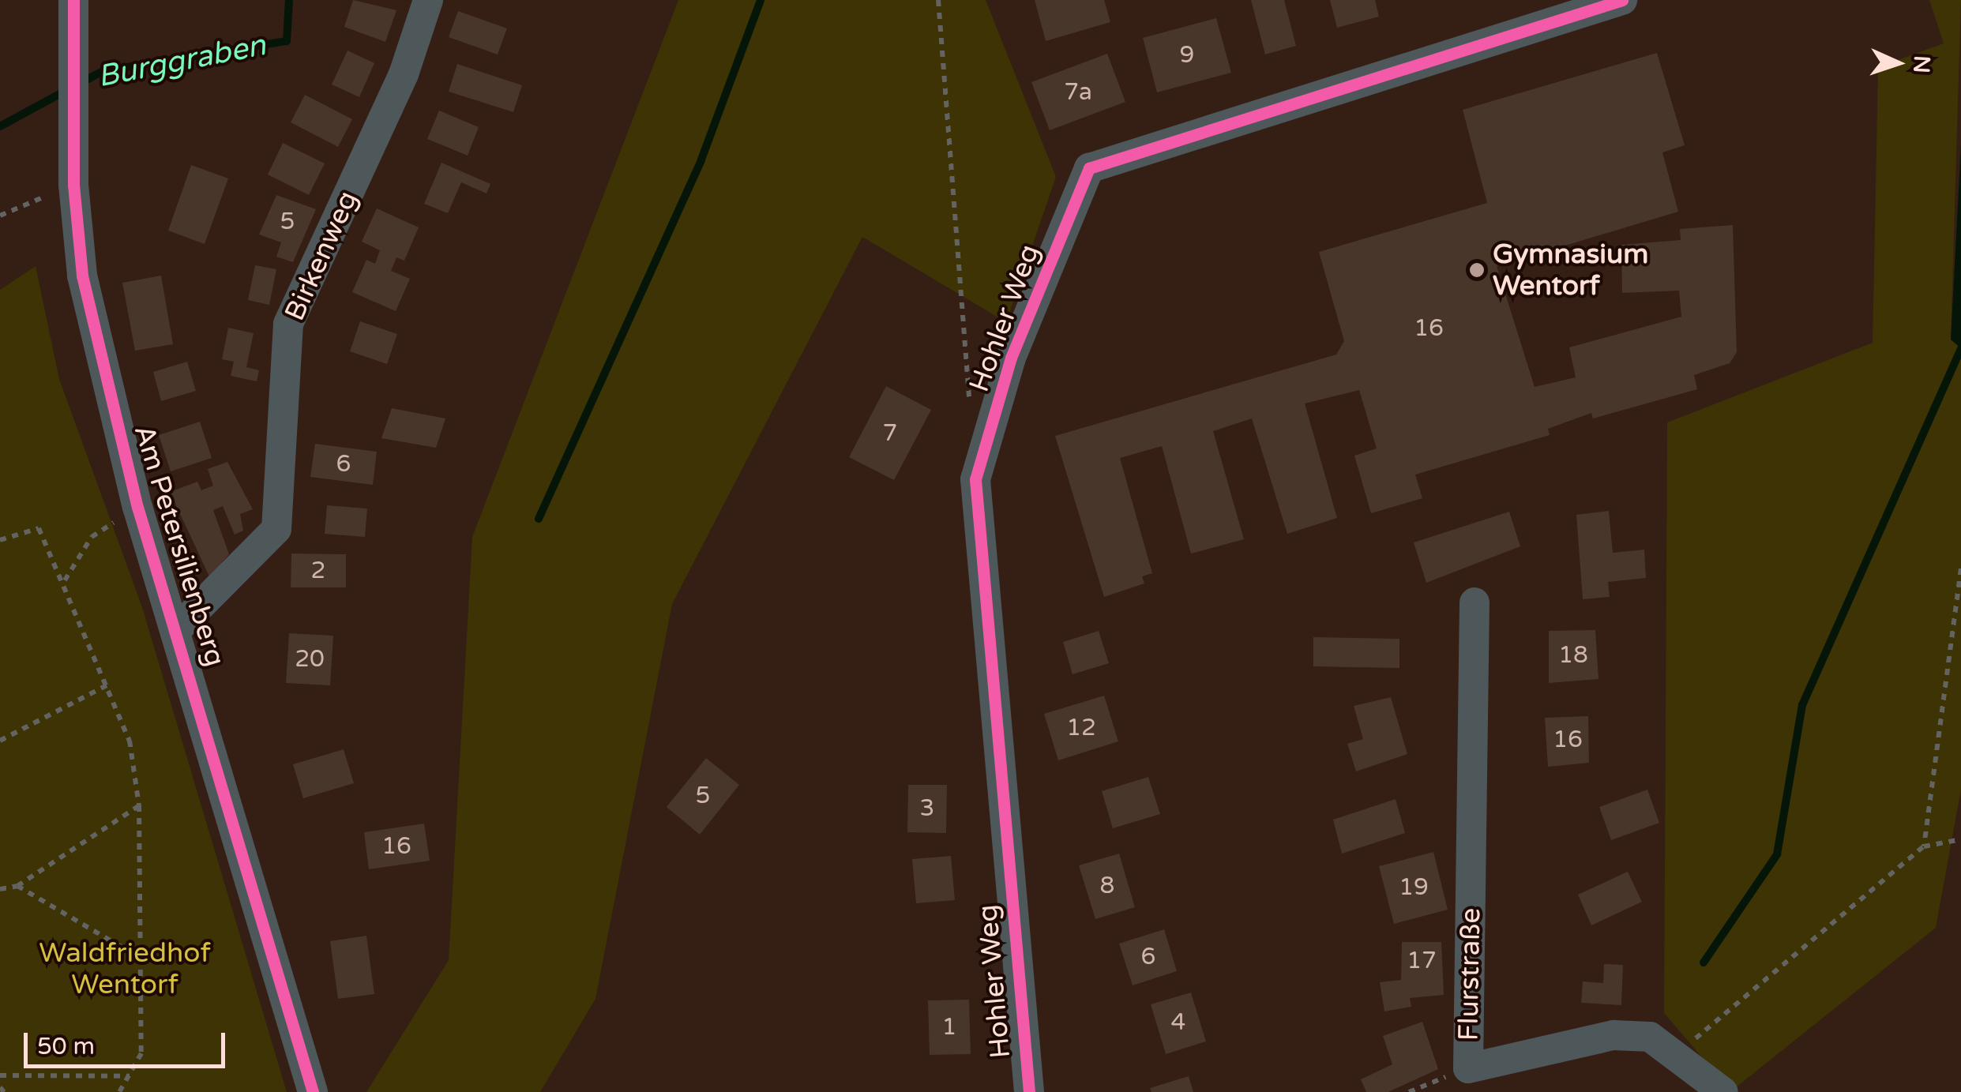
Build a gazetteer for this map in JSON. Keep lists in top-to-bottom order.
{
  "streets": {
    "street": [
      "Birkenweg",
      "Hohler Weg",
      "Am Petersilienberg",
      "Flurstraße"
    ]
  },
  "crossings": [
    ["Birkenweg", "Am Petersilienberg"]
  ],
  "water": ["Burggraben"],
  "parks": ["Waldfriedhof Wentorf"],
  "places": ["Gymnasium Wentorf"],
  "house_numbers": [
    "9",
    "7a",
    "5",
    "16",
    "7",
    "6",
    "2",
    "18",
    "20",
    "12",
    "16",
    "5",
    "3",
    "16",
    "8",
    "19",
    "6",
    "17",
    "4",
    "1"
  ],
  "scale_bar": "50 m",
  "north": "right"
}
